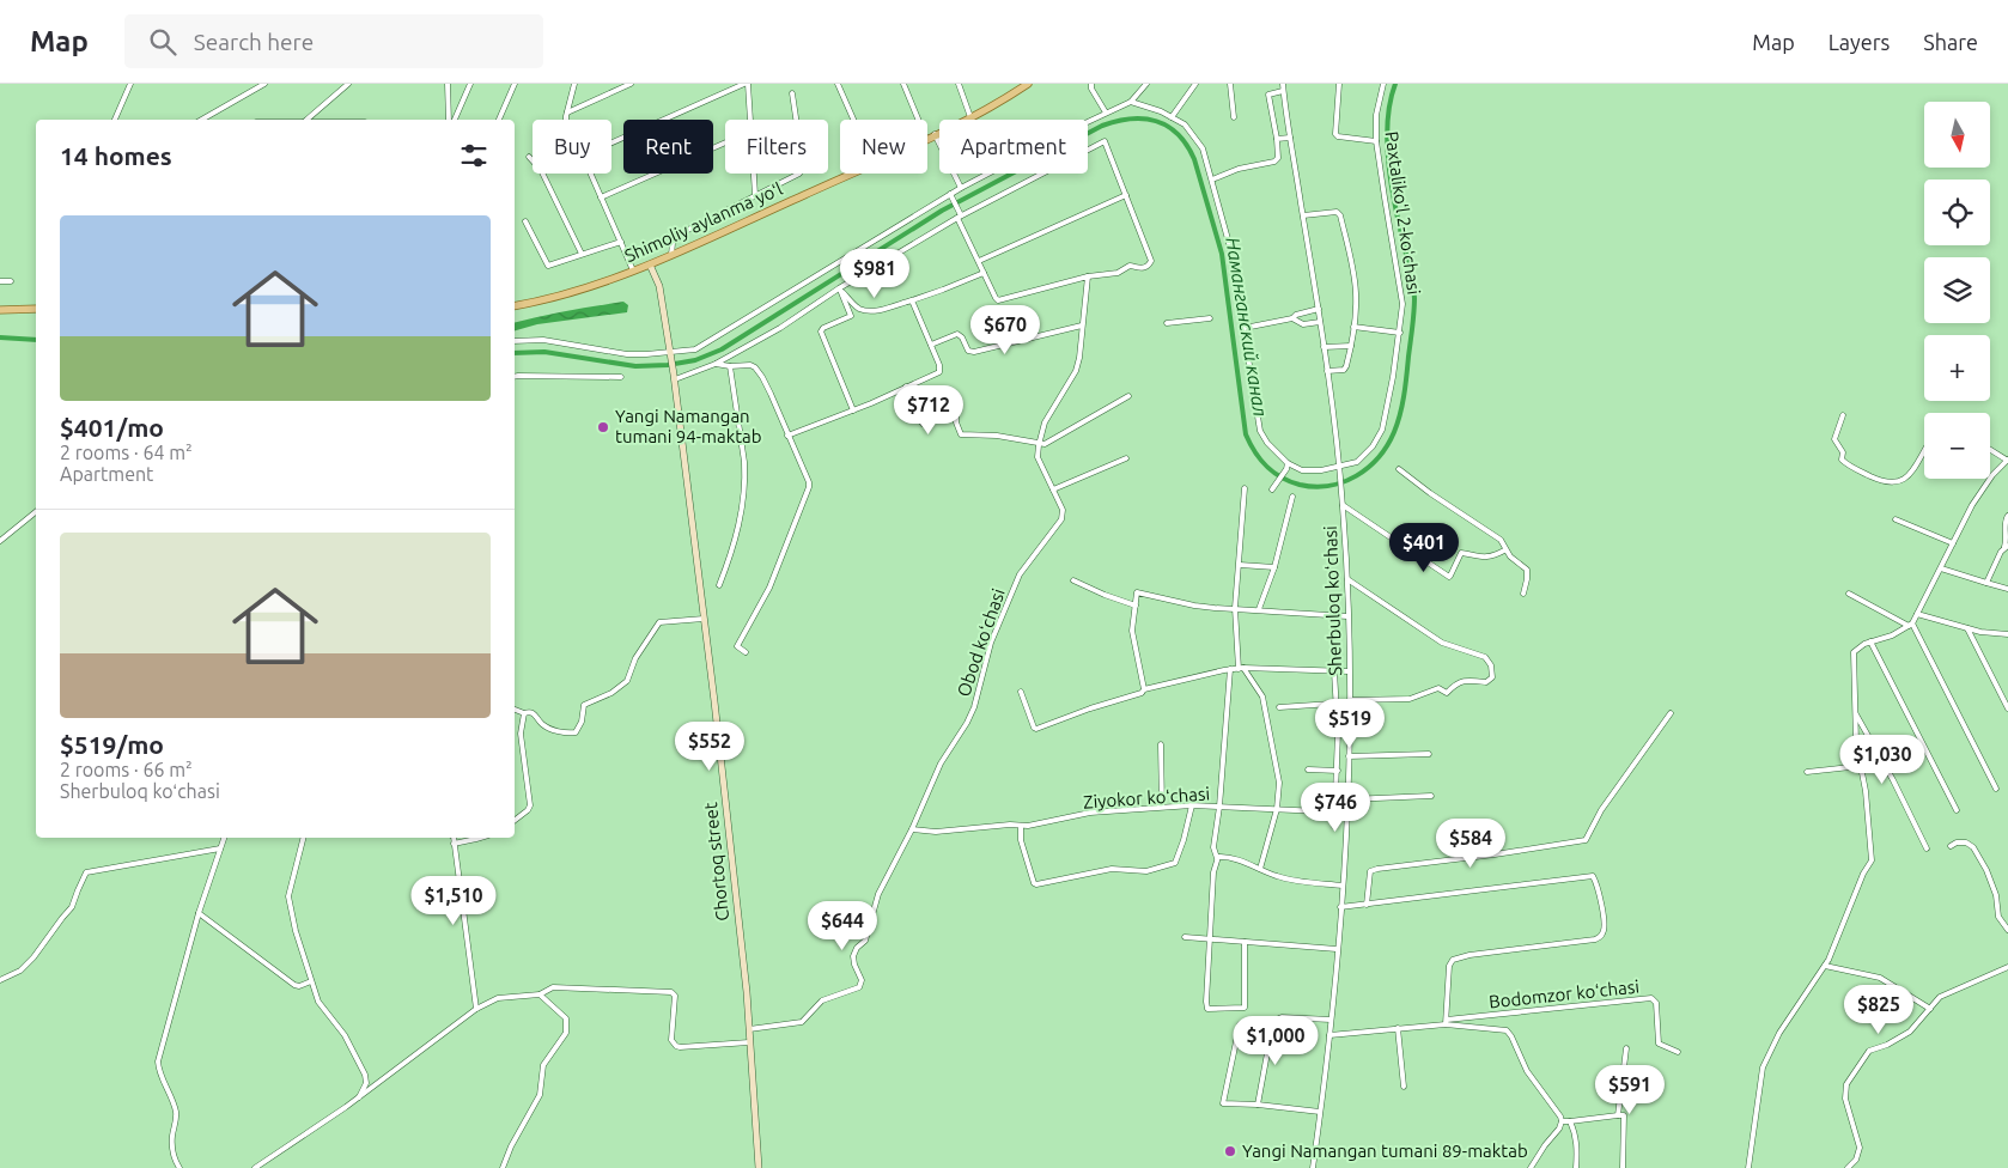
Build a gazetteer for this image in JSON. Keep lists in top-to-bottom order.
{
  "streets": {
    "main road": ["Shimoliy aylanma yoʻl", "Chortoq street"],
    "street": [
      "Paxtalikoʻl 2-koʻchasi",
      "Sherbuloq koʻchasi",
      "Obod koʻchasi",
      "Ziyokor koʻchasi",
      "Bodomzor koʻchasi"
    ]
  },
  "crossings": [
    ["Paxtalikoʻl 2-koʻchasi", "Sherbuloq koʻchasi"],
    ["Shimoliy aylanma yoʻl", "Chortoq street"],
    ["Sherbuloq koʻchasi", "Ziyokor koʻchasi"],
    ["Obod koʻchasi", "Ziyokor koʻchasi"]
  ],
  "water": ["Наманганский канал"],
  "places": ["Yangi Namangan tumani 94-maktab", "Yangi Namangan tumani 89-maktab"],
  "north": "bottom",
  "page": {
    "header": "Map",
    "search": "Search here",
    "nav": ["Map", "Layers", "Share"],
    "map_buttons": ["+", "−"],
    "chip": [
      "Buy",
      "Rent",
      "Filters",
      "New",
      "Apartment"
    ],
    "heading": "14 homes",
    "list": [
      {
        "name": "$401/mo",
        "note": "2 rooms · 64 m² · Apartment"
      },
      {
        "name": "$519/mo",
        "note": "2 rooms · 66 m² · Sherbuloq koʻchasi"
      }
    ],
    "price": [
      "$981",
      "$670",
      "$712",
      "$401",
      "$519",
      "$552",
      "$1,030",
      "$746",
      "$584",
      "$1,510",
      "$644",
      "$825",
      "$1,000",
      "$591"
    ]
  }
}
